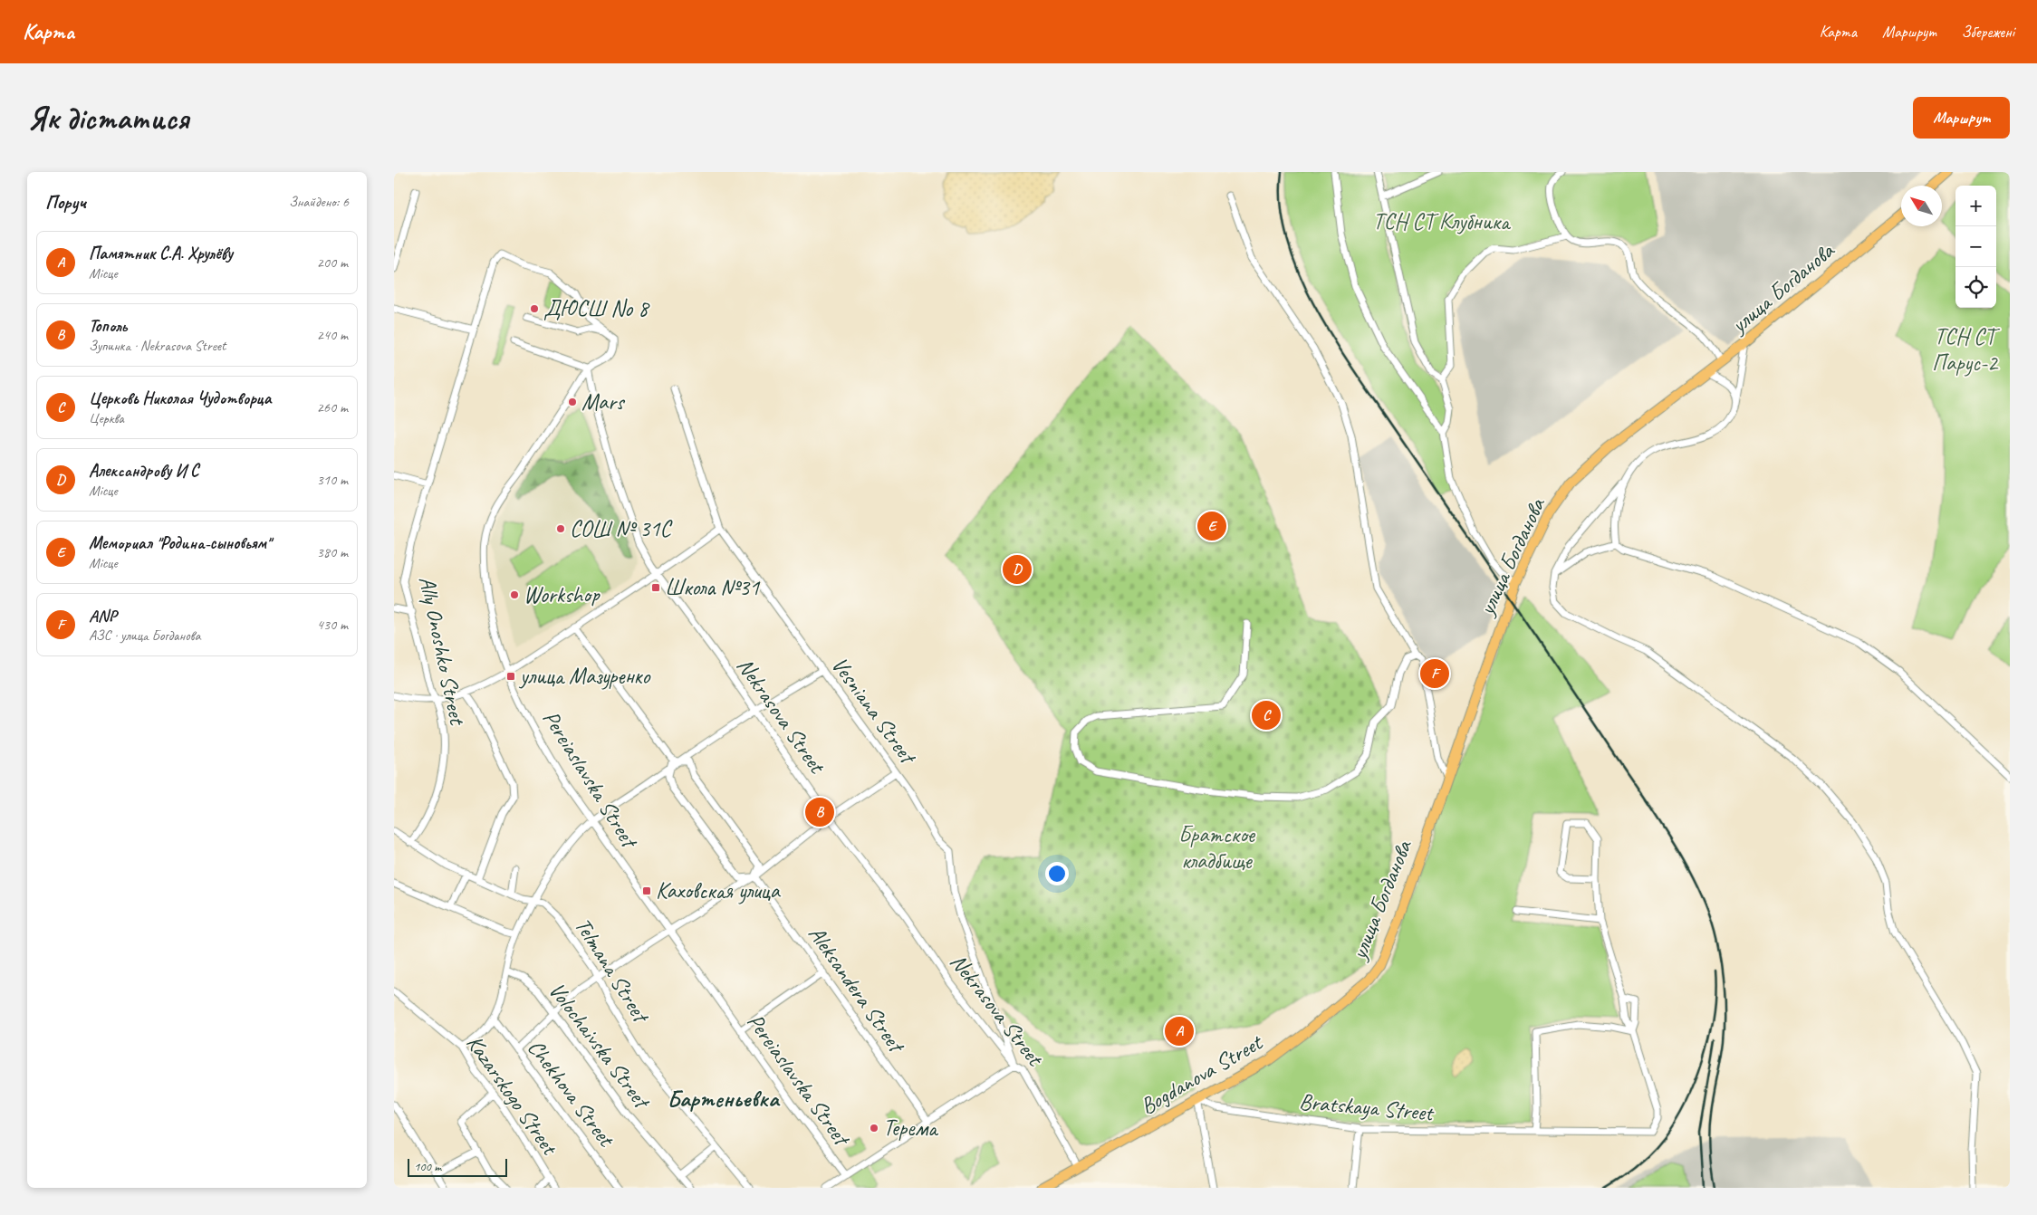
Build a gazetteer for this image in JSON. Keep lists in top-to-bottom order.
{
  "streets": {
    "main road": ["улица Богданова", "Bogdanova Street"],
    "street": [
      "Ally Onoshko Street",
      "Vesniana Street",
      "Nekrasova Street",
      "Pereiaslavska Street",
      "Telmana Street",
      "Aleksandera Street",
      "Volochaivska Street",
      "Chekhova Street",
      "Kazarskogo Street",
      "Bratskaya Street"
    ]
  },
  "crossings": [
    ["улица Богданова", "Bogdanova Street"],
    ["улица Богданова", "Bratskaya Street"],
    ["Ally Onoshko Street", "Telmana Street"],
    ["Vesniana Street", "Nekrasova Street"],
    ["Nekrasova Street", "Pereiaslavska Street"],
    ["Nekrasova Street", "Bogdanova Street"],
    ["Bogdanova Street", "Bratskaya Street"]
  ],
  "districts": ["Бартеньевка"],
  "parks": ["ТСН СТ Клубника", "ТСН СТ Парус-2", "Братское кладбище"],
  "places": {
    "other": [
      "ДЮСШ No 8",
      "Mars",
      "СОШ № 31С",
      "Workshop",
      "Терема"
    ],
    "transit": ["Школа №31", "улица Мазуренко", "Каховская улица"]
  },
  "scale_bar": "100 m",
  "north": "top left",
  "page": {
    "header": "Карта",
    "nav": ["Карта", "Маршрут", "Збережені"],
    "buttons": "Маршрут",
    "title": "Як дістатися",
    "heading": ["Поруч", "Знайдено: 6"],
    "map_buttons": ["+", "−"],
    "list": [
      {
        "mark": "A",
        "name": "Памятник С.А. Хрулёву",
        "note": "Місце",
        "value": "200 m"
      },
      {
        "mark": "B",
        "name": "Тополь",
        "note": "Зупинка · Nekrasova Street",
        "value": "240 m"
      },
      {
        "mark": "C",
        "name": "Церковь Николая Чудотворца",
        "note": "Церква",
        "value": "260 m"
      },
      {
        "mark": "D",
        "name": "Александрову И С",
        "note": "Місце",
        "value": "310 m"
      },
      {
        "mark": "E",
        "name": "Мемориал \"Родина-сыновьям\"",
        "note": "Місце",
        "value": "380 m"
      },
      {
        "mark": "F",
        "name": "ANP",
        "note": "АЗС · улица Богданова",
        "value": "430 m"
      }
    ],
    "pins": [
      "E",
      "D",
      "F",
      "C",
      "B",
      "A"
    ],
    "scale": "100 m"
  }
}
